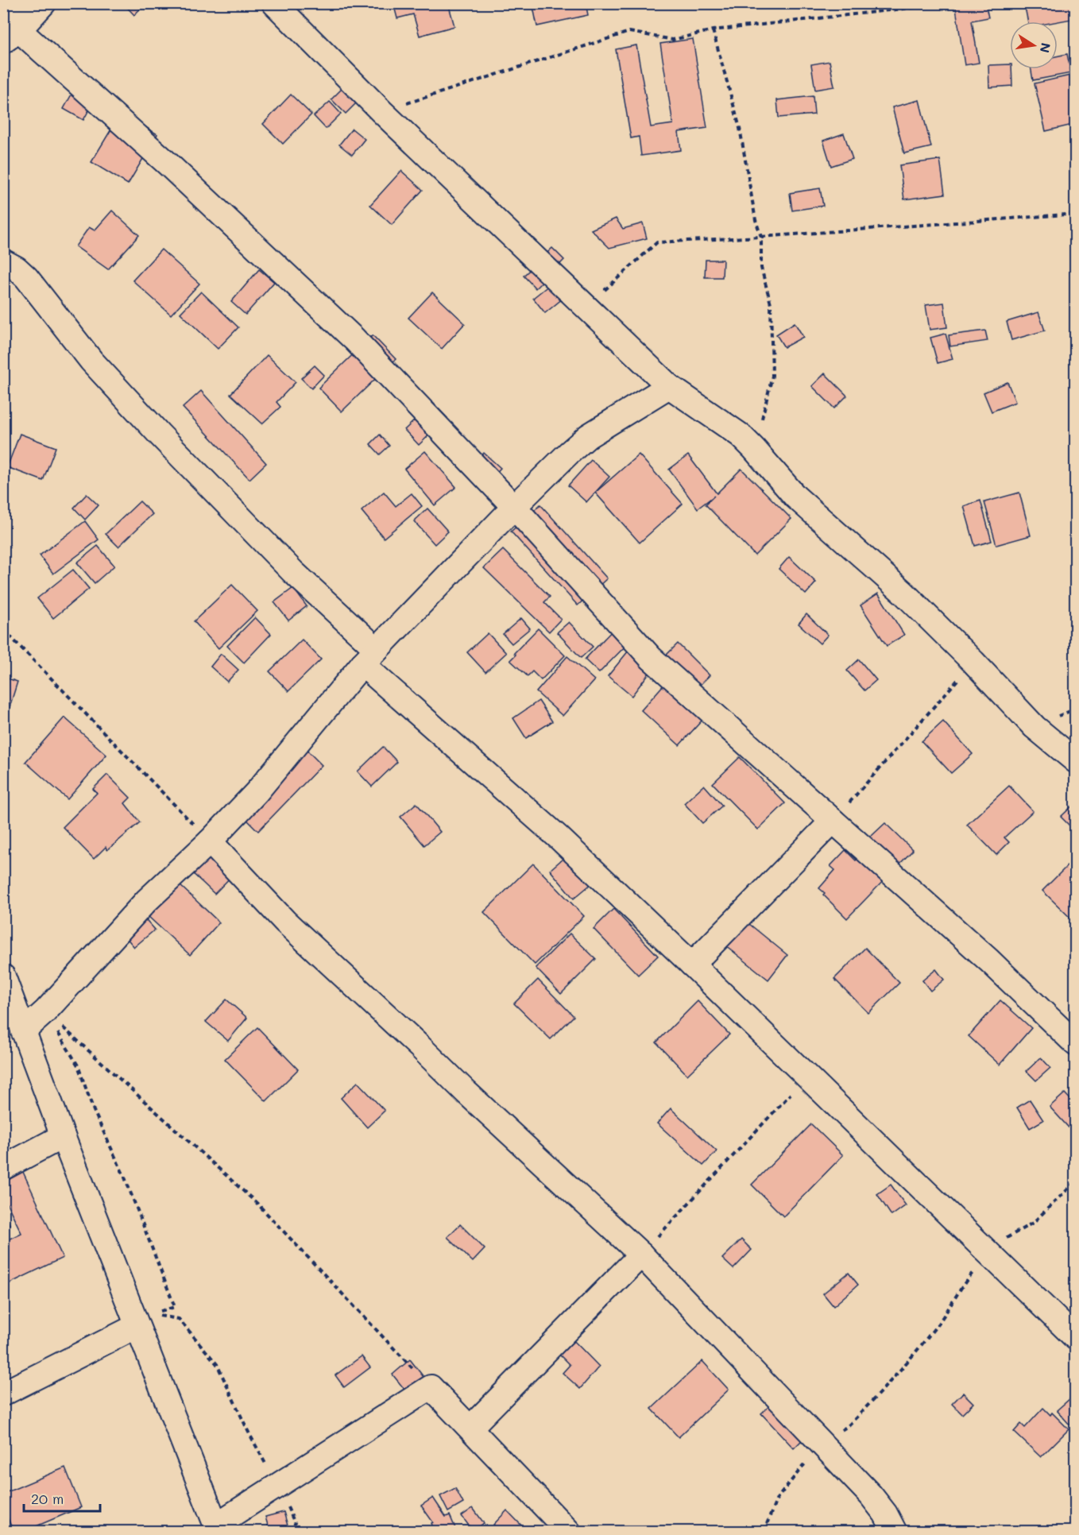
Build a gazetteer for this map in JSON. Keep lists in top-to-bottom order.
{
  "scale_bar": "20 m",
  "north": "right"
}
